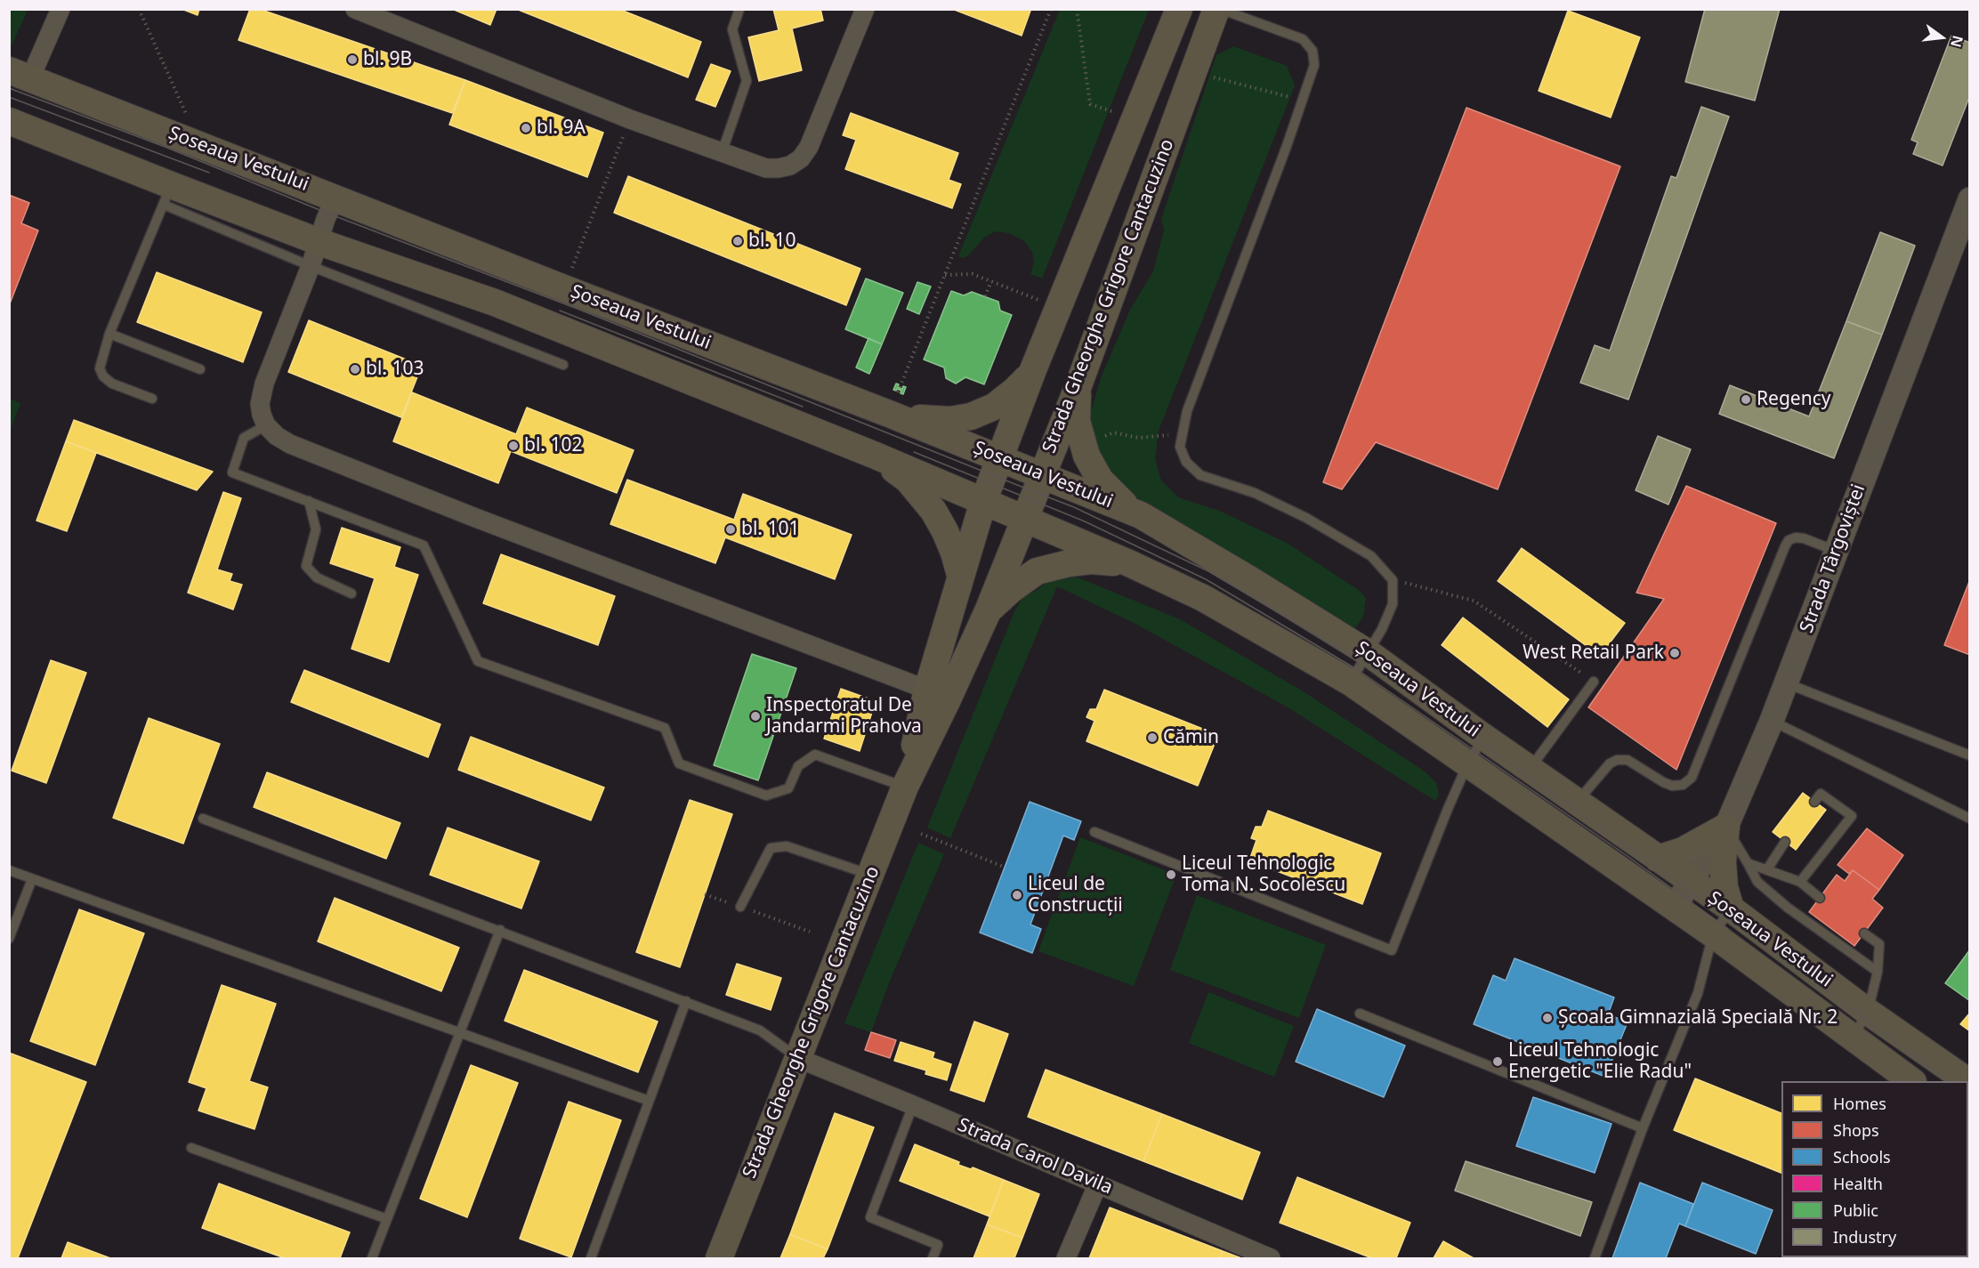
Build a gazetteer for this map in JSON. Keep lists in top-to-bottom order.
{
  "streets": {
    "main road": ["Șoseaua Vestului", "Strada Gheorghe Grigore Cantacuzino"],
    "street": ["Strada Târgoviștei", "Strada Carol Davila"]
  },
  "crossings": [
    ["Șoseaua Vestului", "Strada Gheorghe Grigore Cantacuzino"],
    ["Șoseaua Vestului", "Strada Târgoviștei"],
    ["Strada Gheorghe Grigore Cantacuzino", "Strada Carol Davila"]
  ],
  "places": [
    "bl. 9B",
    "bl. 9A",
    "bl. 10",
    "bl. 103",
    "Regency",
    "bl. 102",
    "bl. 101",
    "West Retail Park",
    "Inspectoratul De Jandarmi Prahova",
    "Cămin",
    "Liceul Tehnologic Toma N. Socolescu",
    "Liceul de Construcții",
    "Școala Gimnazială Specială Nr. 2",
    "Liceul Tehnologic Energetic \"Elie Radu\""
  ],
  "legend": [
    "Homes",
    "Shops",
    "Schools",
    "Health",
    "Public",
    "Industry"
  ],
  "north": "right"
}
